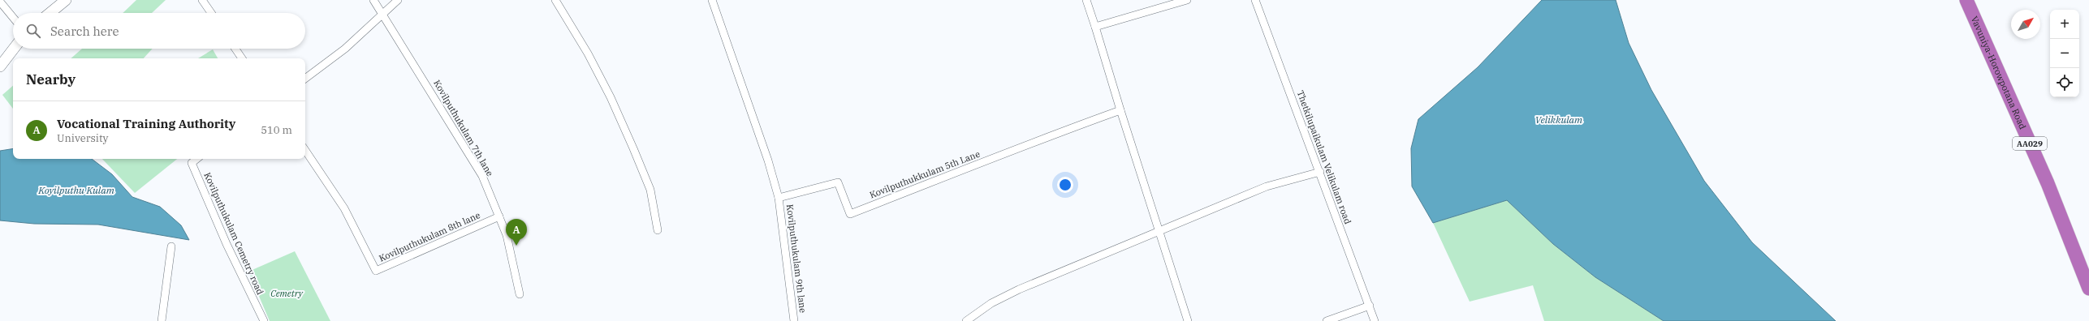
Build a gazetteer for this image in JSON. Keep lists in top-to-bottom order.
{
  "streets": {
    "highway": ["Vavuniya-Horowpotana Road", "AA029"],
    "street": [
      "Kovilputhukulam 7th lane",
      "Thetkilupaikulam Velikulam road",
      "Kovilputhukkulam 5th Lane",
      "Kovilputhukulam Cemetry road",
      "Kovilputhukulam 8th lane",
      "Kovilputhukulam 9th lane"
    ]
  },
  "crossings": [
    ["Kovilputhukulam 7th lane", "Kovilputhukulam 8th lane"],
    ["Kovilputhukkulam 5th Lane", "Kovilputhukulam 9th lane"]
  ],
  "water": ["Velikkulam", "Koyilputhu Kulam"],
  "parks": ["Cemetry"],
  "north": "top right",
  "page": {
    "map_buttons": ["+", "−"],
    "search": "Search here",
    "heading": "Nearby",
    "list": [
      {
        "mark": "A",
        "name": "Vocational Training Authority",
        "note": "University",
        "value": "510 m"
      }
    ],
    "pins": "A"
  }
}
